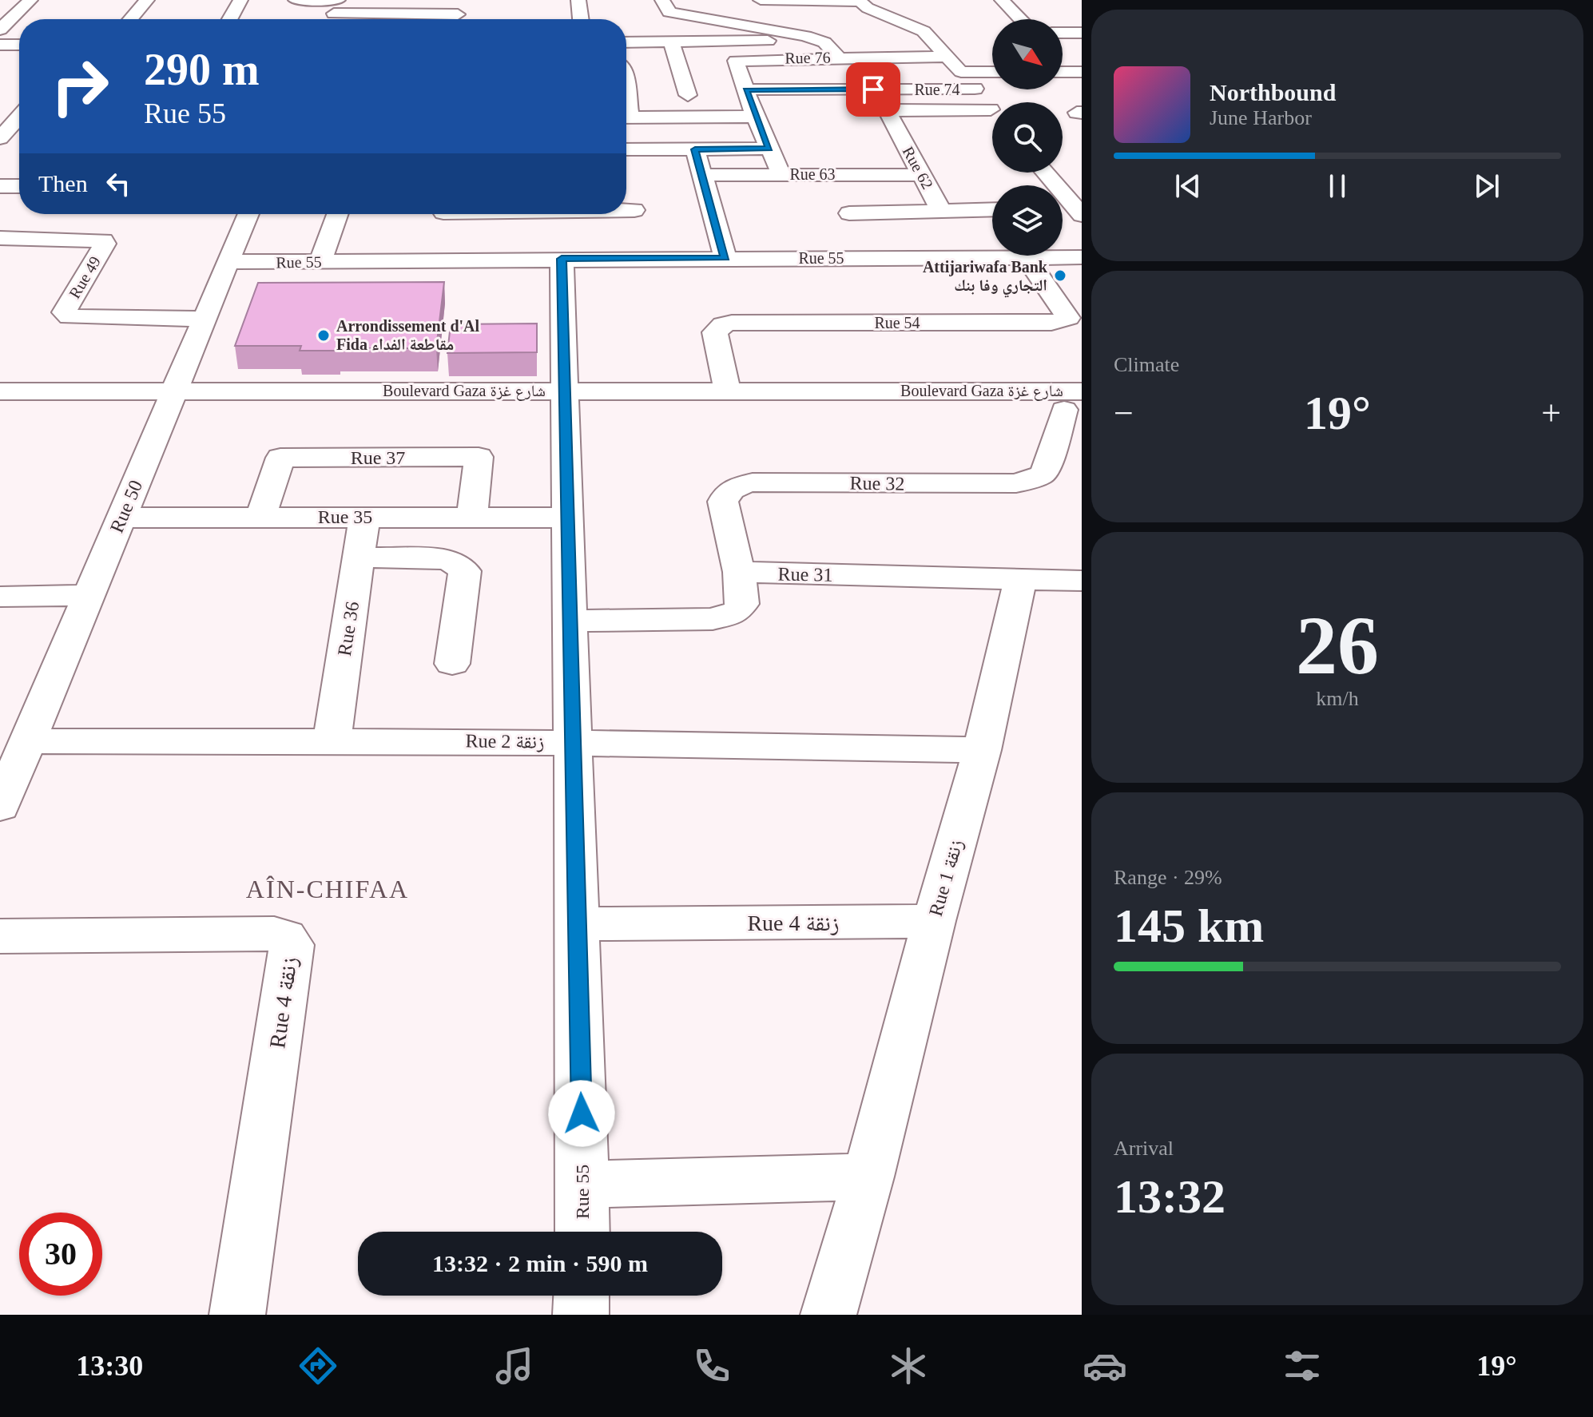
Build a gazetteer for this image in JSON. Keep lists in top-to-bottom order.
{
  "streets": {
    "street": [
      "Rue 76",
      "Rue 74",
      "Rue 62",
      "Rue 63",
      "Rue 55",
      "Rue 49",
      "Rue 54",
      "Boulevard Gaza شارع غزة",
      "Rue 37",
      "Rue 32",
      "Rue 50",
      "Rue 35",
      "Rue 31",
      "Rue 36",
      "Rue 2 زنقة",
      "Rue 1 زنقة",
      "Rue 4 زنقة"
    ]
  },
  "crossings": [
    ["Rue 62", "Rue 63"],
    ["Rue 55", "Rue 54"],
    ["Rue 55", "Boulevard Gaza شارع غزة"],
    ["Rue 55", "Rue 50"],
    ["Rue 55", "Rue 35"],
    ["Rue 55", "Rue 2 زنقة"],
    ["Rue 55", "Rue 4 زنقة"],
    ["Rue 49", "Rue 50"],
    ["Rue 54", "Boulevard Gaza شارع غزة"],
    ["Boulevard Gaza شارع غزة", "Rue 32"],
    ["Boulevard Gaza شارع غزة", "Rue 50"],
    ["Rue 37", "Rue 35"],
    ["Rue 32", "Rue 31"],
    ["Rue 50", "Rue 35"],
    ["Rue 50", "Rue 2 زنقة"],
    ["Rue 35", "Rue 36"],
    ["Rue 31", "Rue 1 زنقة"],
    ["Rue 36", "Rue 2 زنقة"],
    ["Rue 2 زنقة", "Rue 1 زنقة"],
    ["Rue 1 زنقة", "Rue 4 زنقة"]
  ],
  "districts": ["AÎN-CHIFAA"],
  "places": ["Attijariwafa Bank التجاري وفا بنك", "Arrondissement d'Al Fida مقاطعة الفداء"],
  "north": "bottom right",
  "page": {
    "turn": ["290 m", "Rue 55"],
    "song": ["Northbound", "June Harbor"],
    "then": "Then",
    "tile": [
      "Climate",
      ["26", "km/h"],
      ["Range · 29%", "145 km"],
      ["Arrival", "13:32"]
    ],
    "heat": ["−", "19°", "+"],
    "limit": "30",
    "trip": "13:32 · 2 min · 590 m",
    "tabs": ["13:30", "19°"]
  }
}
